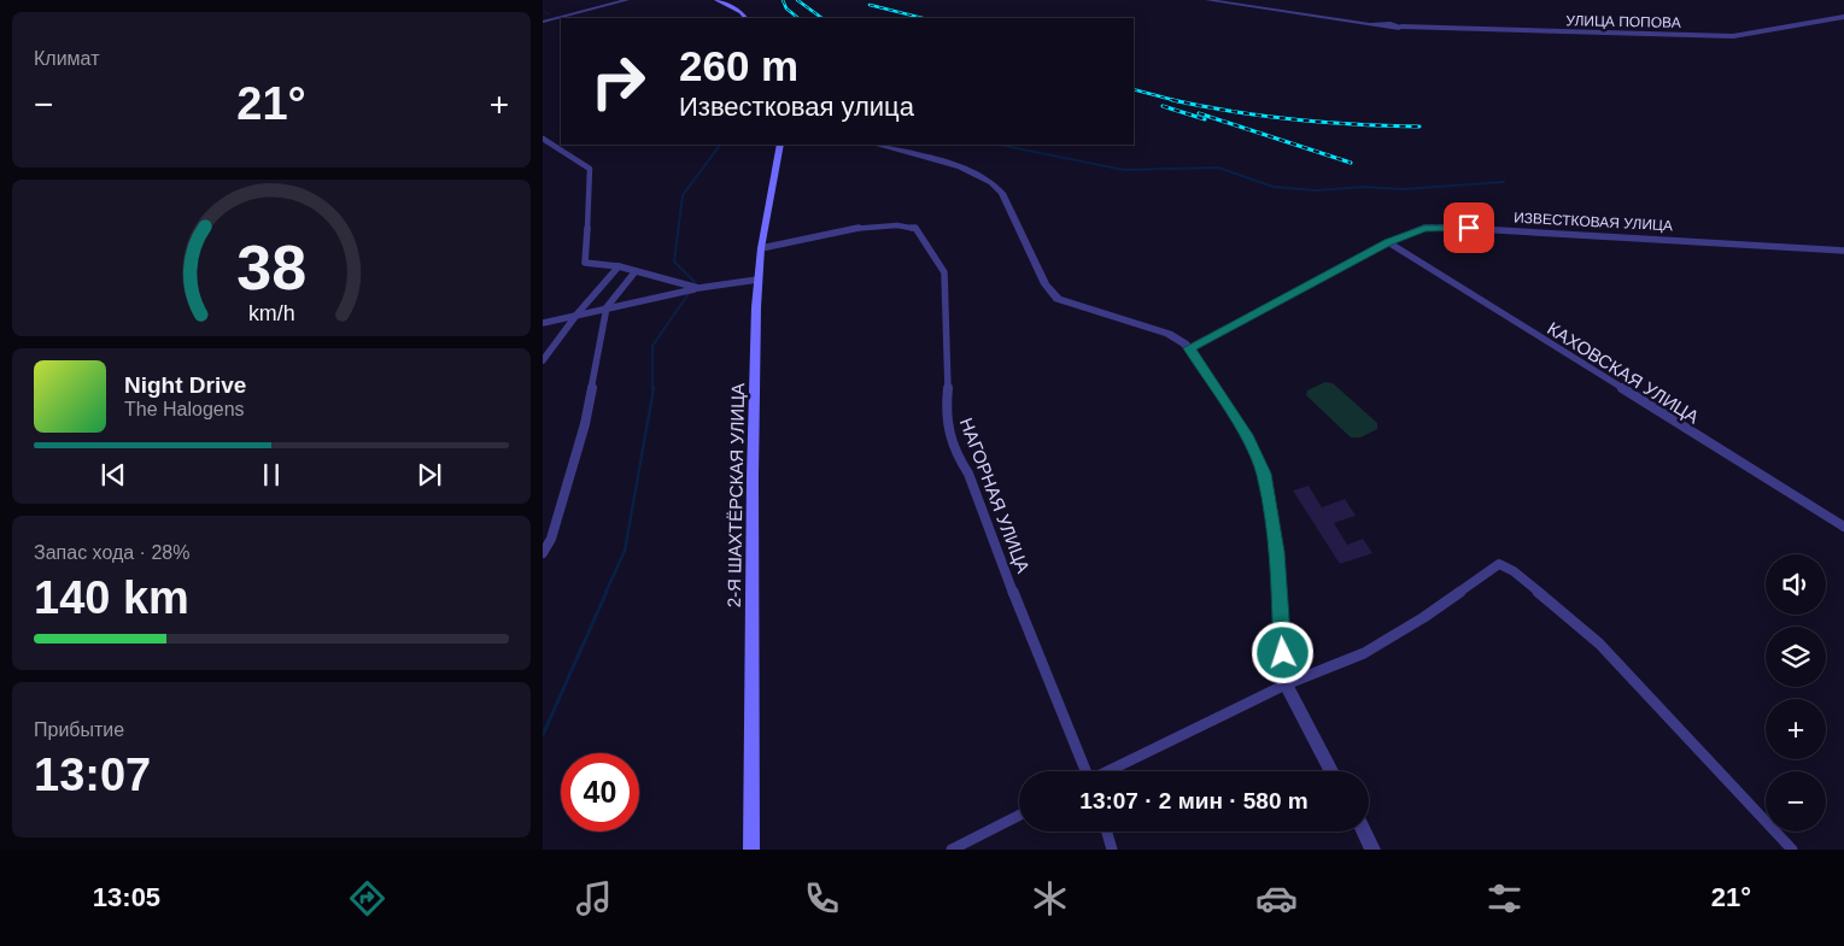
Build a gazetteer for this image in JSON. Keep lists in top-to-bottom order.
{
  "streets": {
    "main road": ["2-Я ШАХТЁРСКАЯ УЛИЦА"],
    "street": [
      "УЛИЦА ПОПОВА",
      "ИЗВЕСТКОВАЯ УЛИЦА",
      "КАХОВСКАЯ УЛИЦА",
      "НАГОРНАЯ УЛИЦА"
    ]
  },
  "crossings": [
    ["ИЗВЕСТКОВАЯ УЛИЦА", "КАХОВСКАЯ УЛИЦА"],
    ["2-Я ШАХТЁРСКАЯ УЛИЦА", "НАГОРНАЯ УЛИЦА"]
  ],
  "page": {
    "tile": [
      "Климат",
      ["Запас хода · 28%", "140 km"],
      ["Прибытие", "13:07"]
    ],
    "turn": ["260 m", "Известковая улица"],
    "heat": ["−", "21°", "+"],
    "song": ["Night Drive", "The Halogens"],
    "map_buttons": ["+", "−"],
    "limit": "40",
    "trip": "13:07 · 2 мин · 580 m",
    "tabs": ["13:05", "21°"],
    "gauge": ["38", "km/h"]
  }
}
